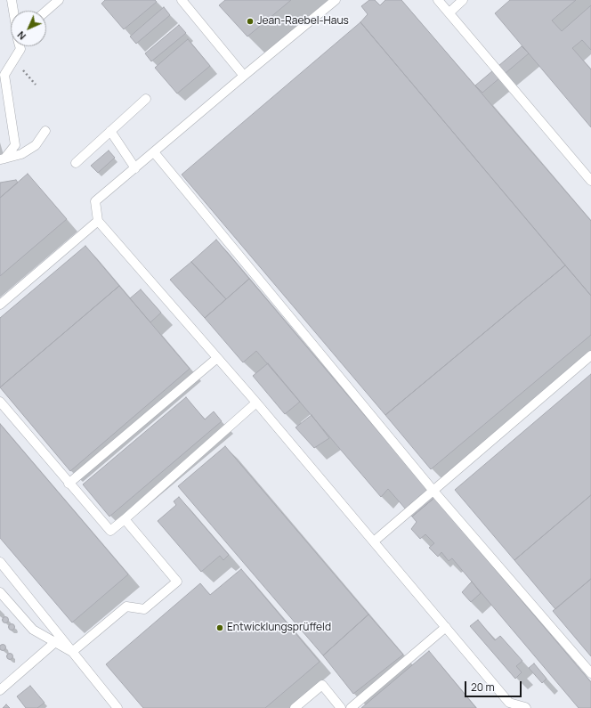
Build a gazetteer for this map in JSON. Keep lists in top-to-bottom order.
{
  "places": ["Jean-Raebel-Haus", "Entwicklungsprüffeld"],
  "scale_bar": "20 m",
  "north": "bottom left"
}
